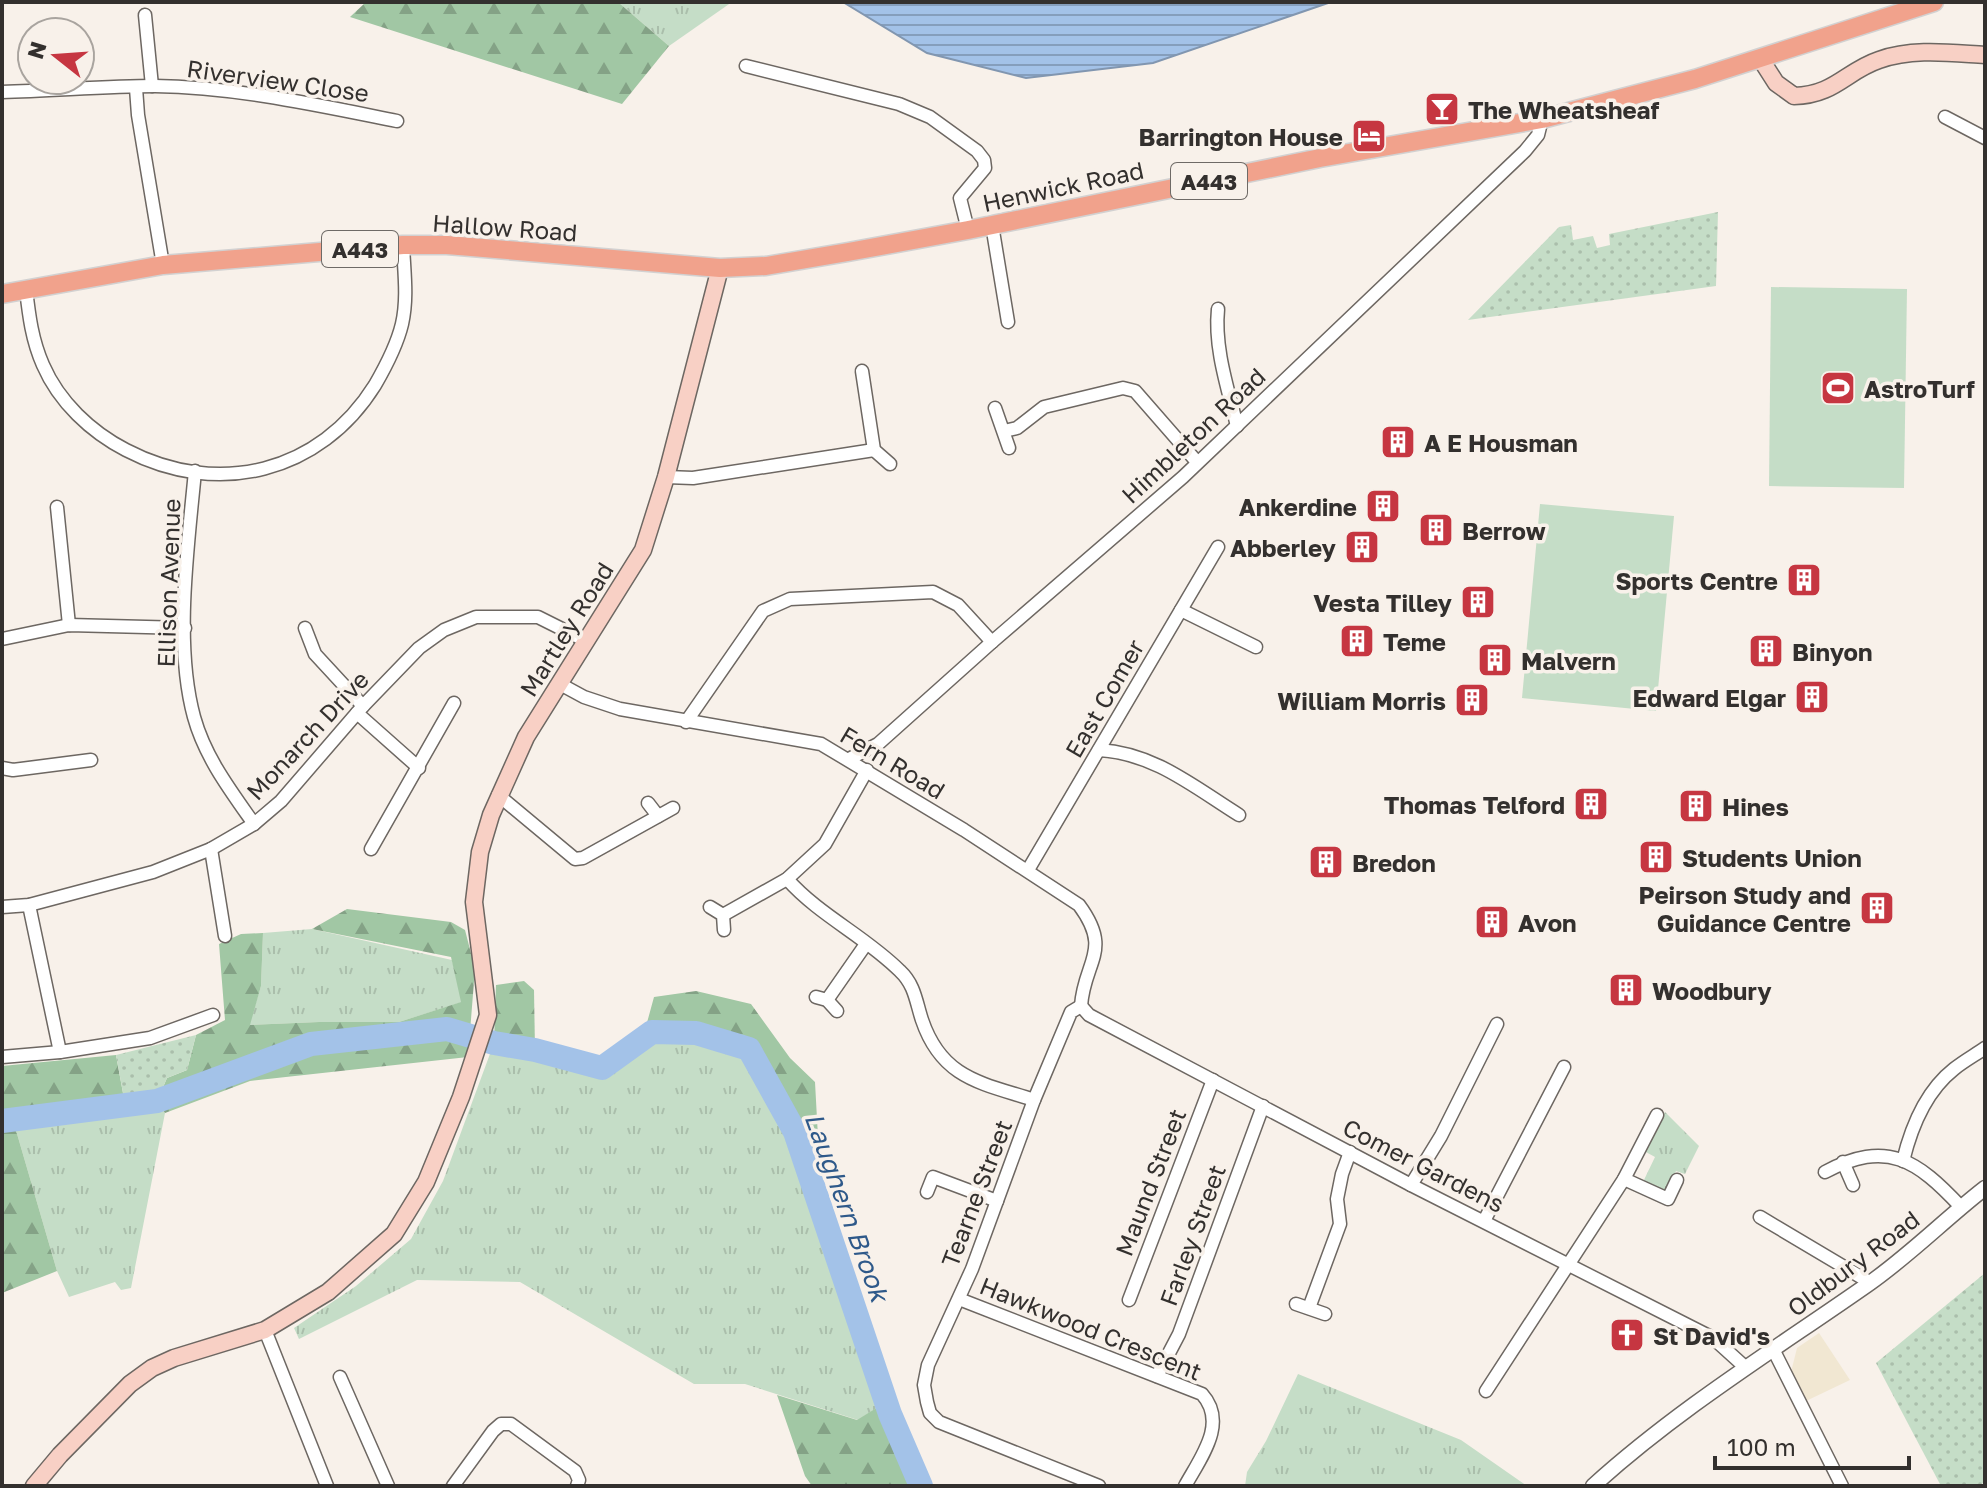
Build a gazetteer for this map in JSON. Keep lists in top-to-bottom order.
{
  "streets": {
    "main road": [
      "A443",
      "Henwick Road",
      "Hallow Road",
      "Martley Road"
    ],
    "street": [
      "Riverview Close",
      "Himbleton Road",
      "Ellison Avenue",
      "East Comer",
      "Monarch Drive",
      "Fern Road",
      "Comer Gardens",
      "Maund Street",
      "Tearne Street",
      "Farley Street",
      "Oldbury Road",
      "Hawkwood Crescent"
    ]
  },
  "crossings": [
    ["A443", "Henwick Road"],
    ["Henwick Road", "Hallow Road"],
    ["Henwick Road", "Himbleton Road"],
    ["Henwick Road", "Martley Road"],
    ["Hallow Road", "Martley Road"],
    ["Himbleton Road", "Fern Road"],
    ["Ellison Avenue", "Monarch Drive"],
    ["Martley Road", "Monarch Drive"],
    ["Martley Road", "Fern Road"],
    ["East Comer", "Fern Road"],
    ["Fern Road", "Comer Gardens"],
    ["Fern Road", "Tearne Street"],
    ["Comer Gardens", "Maund Street"],
    ["Comer Gardens", "Tearne Street"],
    ["Comer Gardens", "Farley Street"],
    ["Comer Gardens", "Oldbury Road"],
    ["Tearne Street", "Hawkwood Crescent"],
    ["Farley Street", "Hawkwood Crescent"]
  ],
  "water": ["Laughern Brook"],
  "places": {
    "bar": ["The Wheatsheaf"],
    "hotel": ["Barrington House"],
    "sports": ["AstroTurf"],
    "building": [
      "A E Housman",
      "Ankerdine",
      "Berrow",
      "Abberley",
      "Sports Centre",
      "Vesta Tilley",
      "Teme",
      "Binyon",
      "Malvern",
      "Edward Elgar",
      "William Morris",
      "Thomas Telford",
      "Hines",
      "Students Union",
      "Bredon",
      "Peirson Study and Guidance Centre",
      "Avon",
      "Woodbury"
    ],
    "church": ["St David's"]
  },
  "scale_bar": "100 m",
  "north": "left"
}
